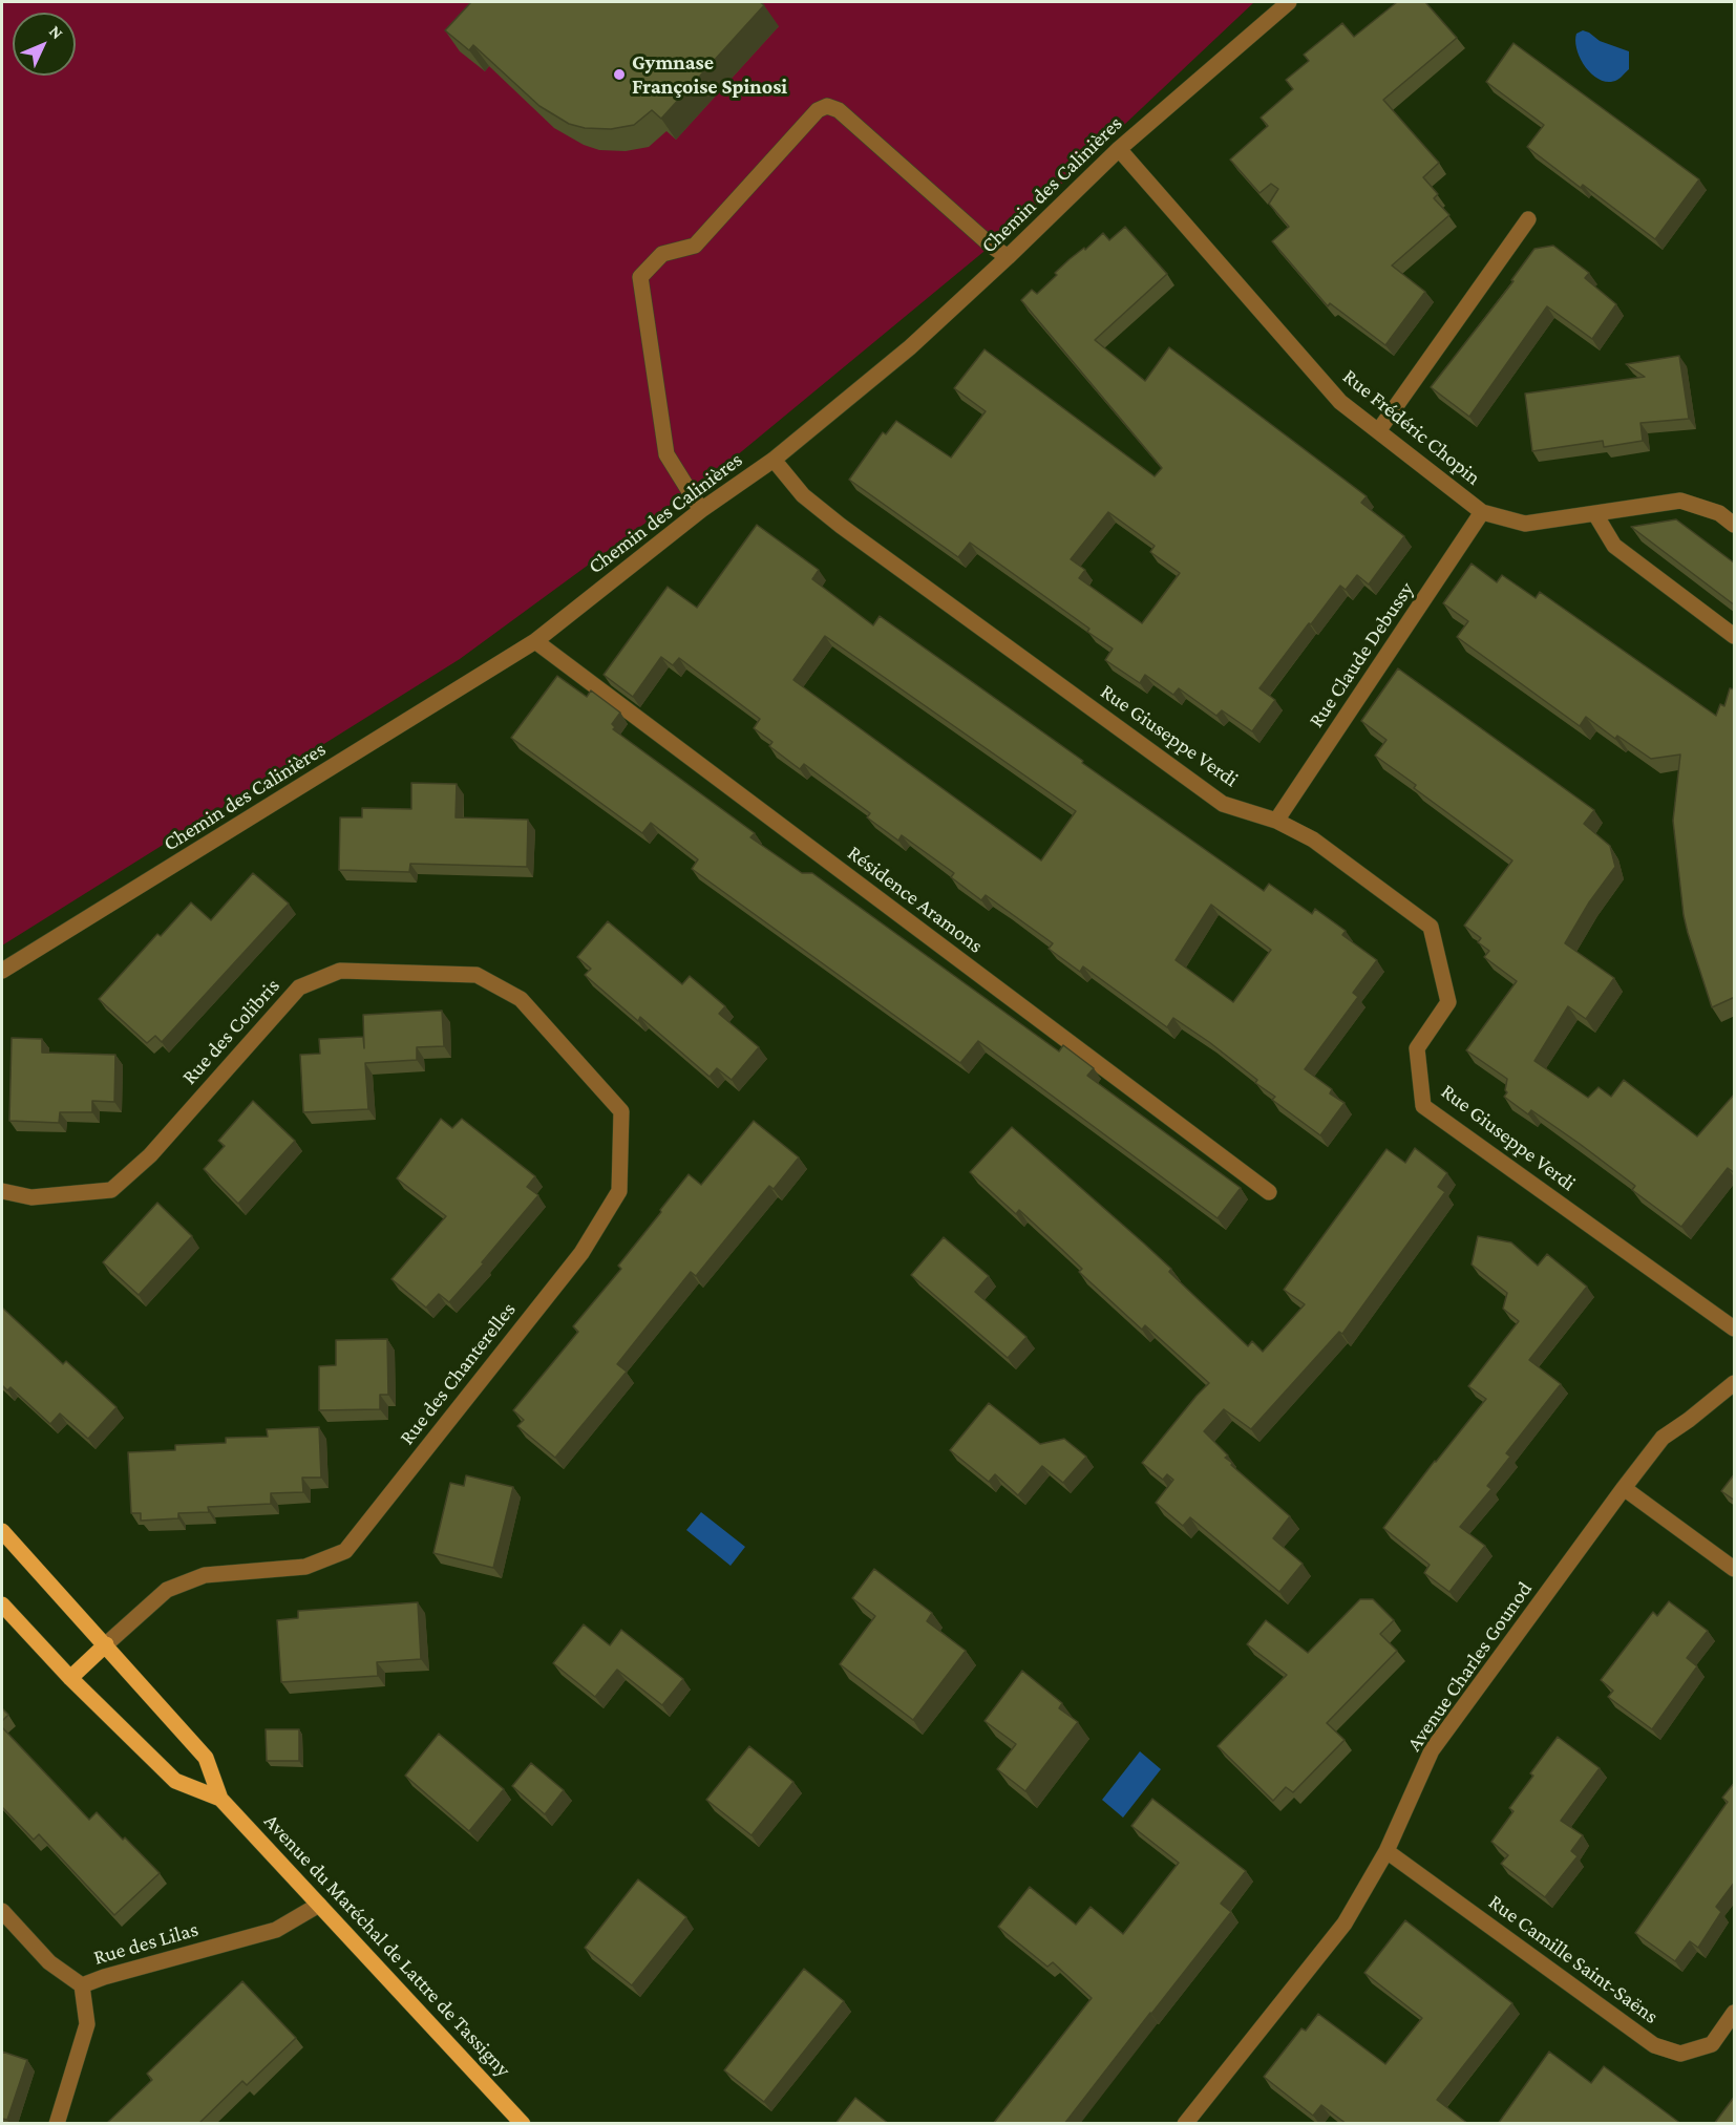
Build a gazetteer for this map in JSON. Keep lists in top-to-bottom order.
{
  "streets": {
    "main road": ["Avenue du Maréchal de Lattre de Tassigny"],
    "street": [
      "Chemin des Calinières",
      "Rue Frédéric Chopin",
      "Rue Claude Debussy",
      "Rue Giuseppe Verdi",
      "Résidence Aramons",
      "Rue des Colibris",
      "Rue des Chanterelles",
      "Avenue Charles Gounod",
      "Rue des Lilas",
      "Rue Camille Saint-Saëns"
    ]
  },
  "crossings": [
    ["Chemin des Calinières", "Rue Frédéric Chopin"],
    ["Chemin des Calinières", "Rue Giuseppe Verdi"],
    ["Chemin des Calinières", "Résidence Aramons"],
    ["Rue Frédéric Chopin", "Rue Claude Debussy"],
    ["Rue Claude Debussy", "Rue Giuseppe Verdi"],
    ["Rue des Colibris", "Rue des Chanterelles"],
    ["Rue des Chanterelles", "Avenue du Maréchal de Lattre de Tassigny"],
    ["Avenue Charles Gounod", "Rue Camille Saint-Saëns"],
    ["Rue des Lilas", "Avenue du Maréchal de Lattre de Tassigny"]
  ],
  "places": ["Gymnase Françoise Spinosi"],
  "north": "top right"
}
